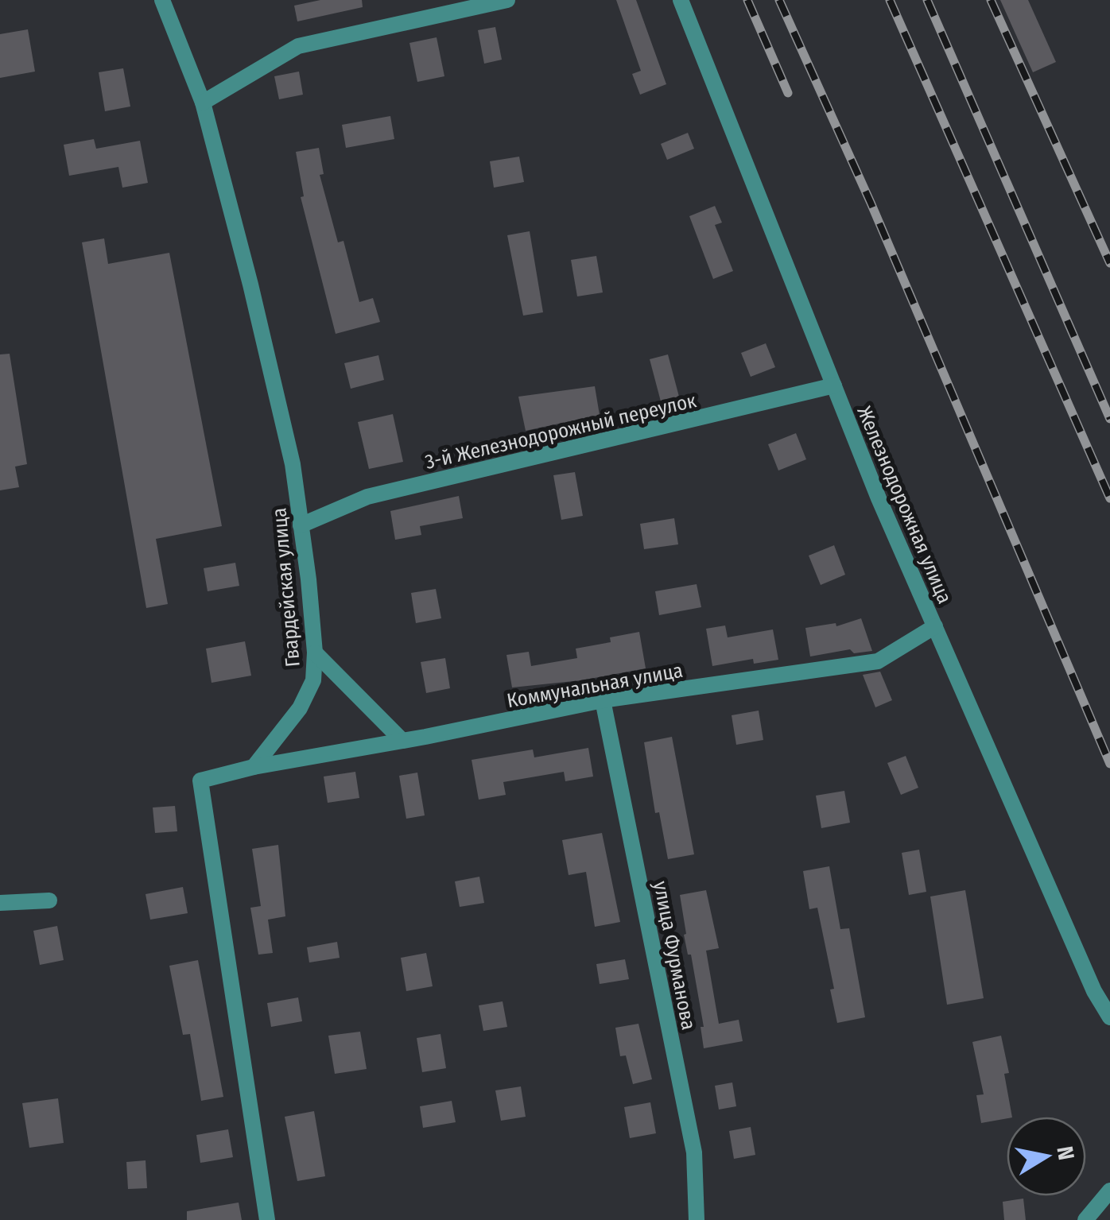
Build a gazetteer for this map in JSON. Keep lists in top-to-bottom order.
{
  "streets": {
    "street": [
      "3-й Железнодорожный переулок",
      "Железнодорожная улица",
      "Гвардейская улица",
      "Коммунальная улица",
      "улица Фурманова"
    ]
  },
  "crossings": [
    ["3-й Железнодорожный переулок", "Железнодорожная улица"],
    ["3-й Железнодорожный переулок", "Гвардейская улица"],
    ["Железнодорожная улица", "Коммунальная улица"],
    ["Гвардейская улица", "Коммунальная улица"],
    ["Коммунальная улица", "улица Фурманова"]
  ],
  "north": "right"
}
